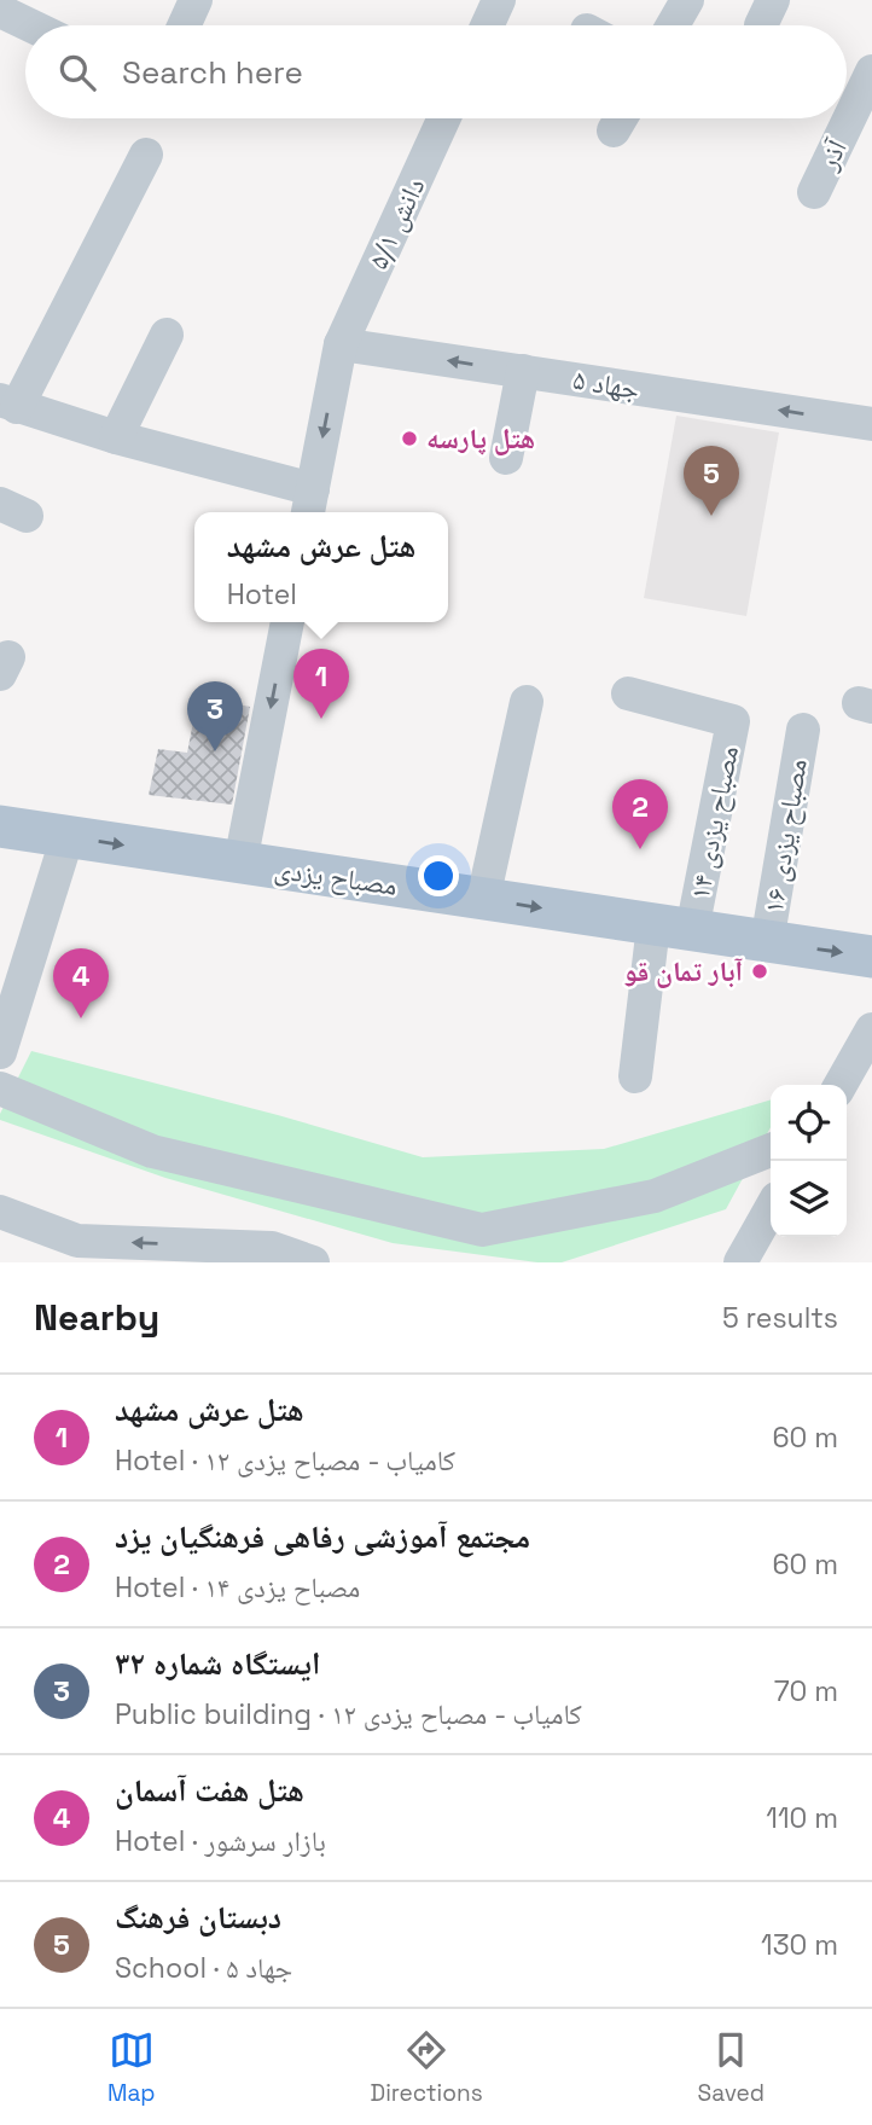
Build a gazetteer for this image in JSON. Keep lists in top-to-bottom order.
{
  "streets": {
    "main road": ["مصباح یزدی"],
    "street": [
      "آذر",
      "دانش ۵/۱",
      "جهاد ۵",
      "مصباح یزدی ۱۴",
      "مصباح یزدی ۱۶"
    ]
  },
  "crossings": [
    ["دانش ۵/۱", "جهاد ۵"],
    ["مصباح یزدی ۱۴", "مصباح یزدی"],
    ["مصباح یزدی ۱۶", "مصباح یزدی"]
  ],
  "one_way": ["جهاد ۵", "مصباح یزدی"],
  "places": ["هتل پارسه", "آبار تمان قو"],
  "page": {
    "search": "Search here",
    "pins": [
      "5",
      "1",
      "3",
      "2",
      "4"
    ],
    "popup": ["هتل عرش مشهد", "Hotel"],
    "heading": ["Nearby", "5 results"],
    "list": [
      {
        "mark": "1",
        "name": "هتل عرش مشهد",
        "note": "Hotel · کامیاب - مصباح یزدی ۱۲",
        "value": "60 m"
      },
      {
        "mark": "2",
        "name": "مجتمع آموزشی رفاهی فرهنگیان یزد",
        "note": "Hotel · مصباح یزدی ۱۴",
        "value": "60 m"
      },
      {
        "mark": "3",
        "name": "ایستگاه شماره ۳۲",
        "note": "Public building · کامیاب - مصباح یزدی ۱۲",
        "value": "70 m"
      },
      {
        "mark": "4",
        "name": "هتل هفت آسمان",
        "note": "Hotel · بازار سرشور",
        "value": "110 m"
      },
      {
        "mark": "5",
        "name": "دبستان فرهنگ",
        "note": "School · جهاد ۵",
        "value": "130 m"
      }
    ],
    "nav": ["Map", "Directions", "Saved"]
  }
}
